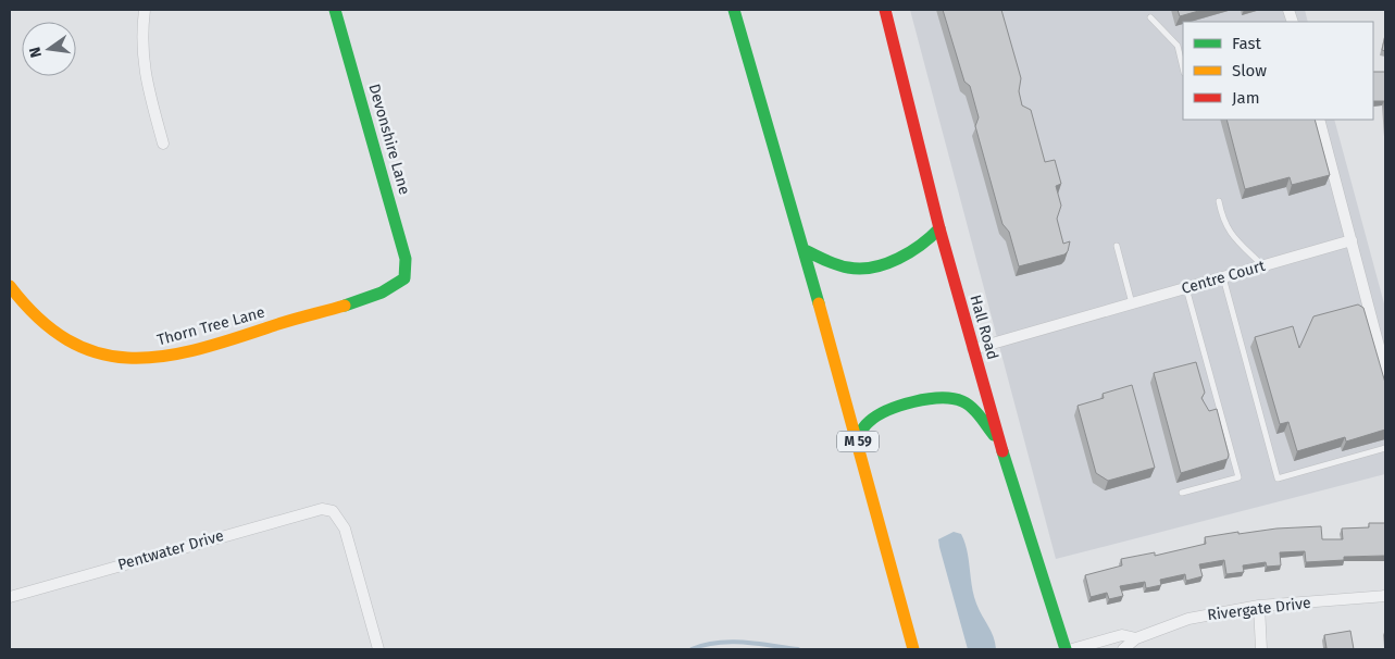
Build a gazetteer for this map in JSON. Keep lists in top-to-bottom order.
{
  "streets": {
    "main road": [
      "Devonshire Lane",
      "Thorn Tree Lane",
      "Hall Road",
      "M 59"
    ],
    "street": ["Centre Court", "Pentwater Drive", "Rivergate Drive"]
  },
  "crossings": [
    ["Devonshire Lane", "Thorn Tree Lane"],
    ["Centre Court", "Hall Road"]
  ],
  "legend": ["Fast", "Slow", "Jam"],
  "north": "left"
}
